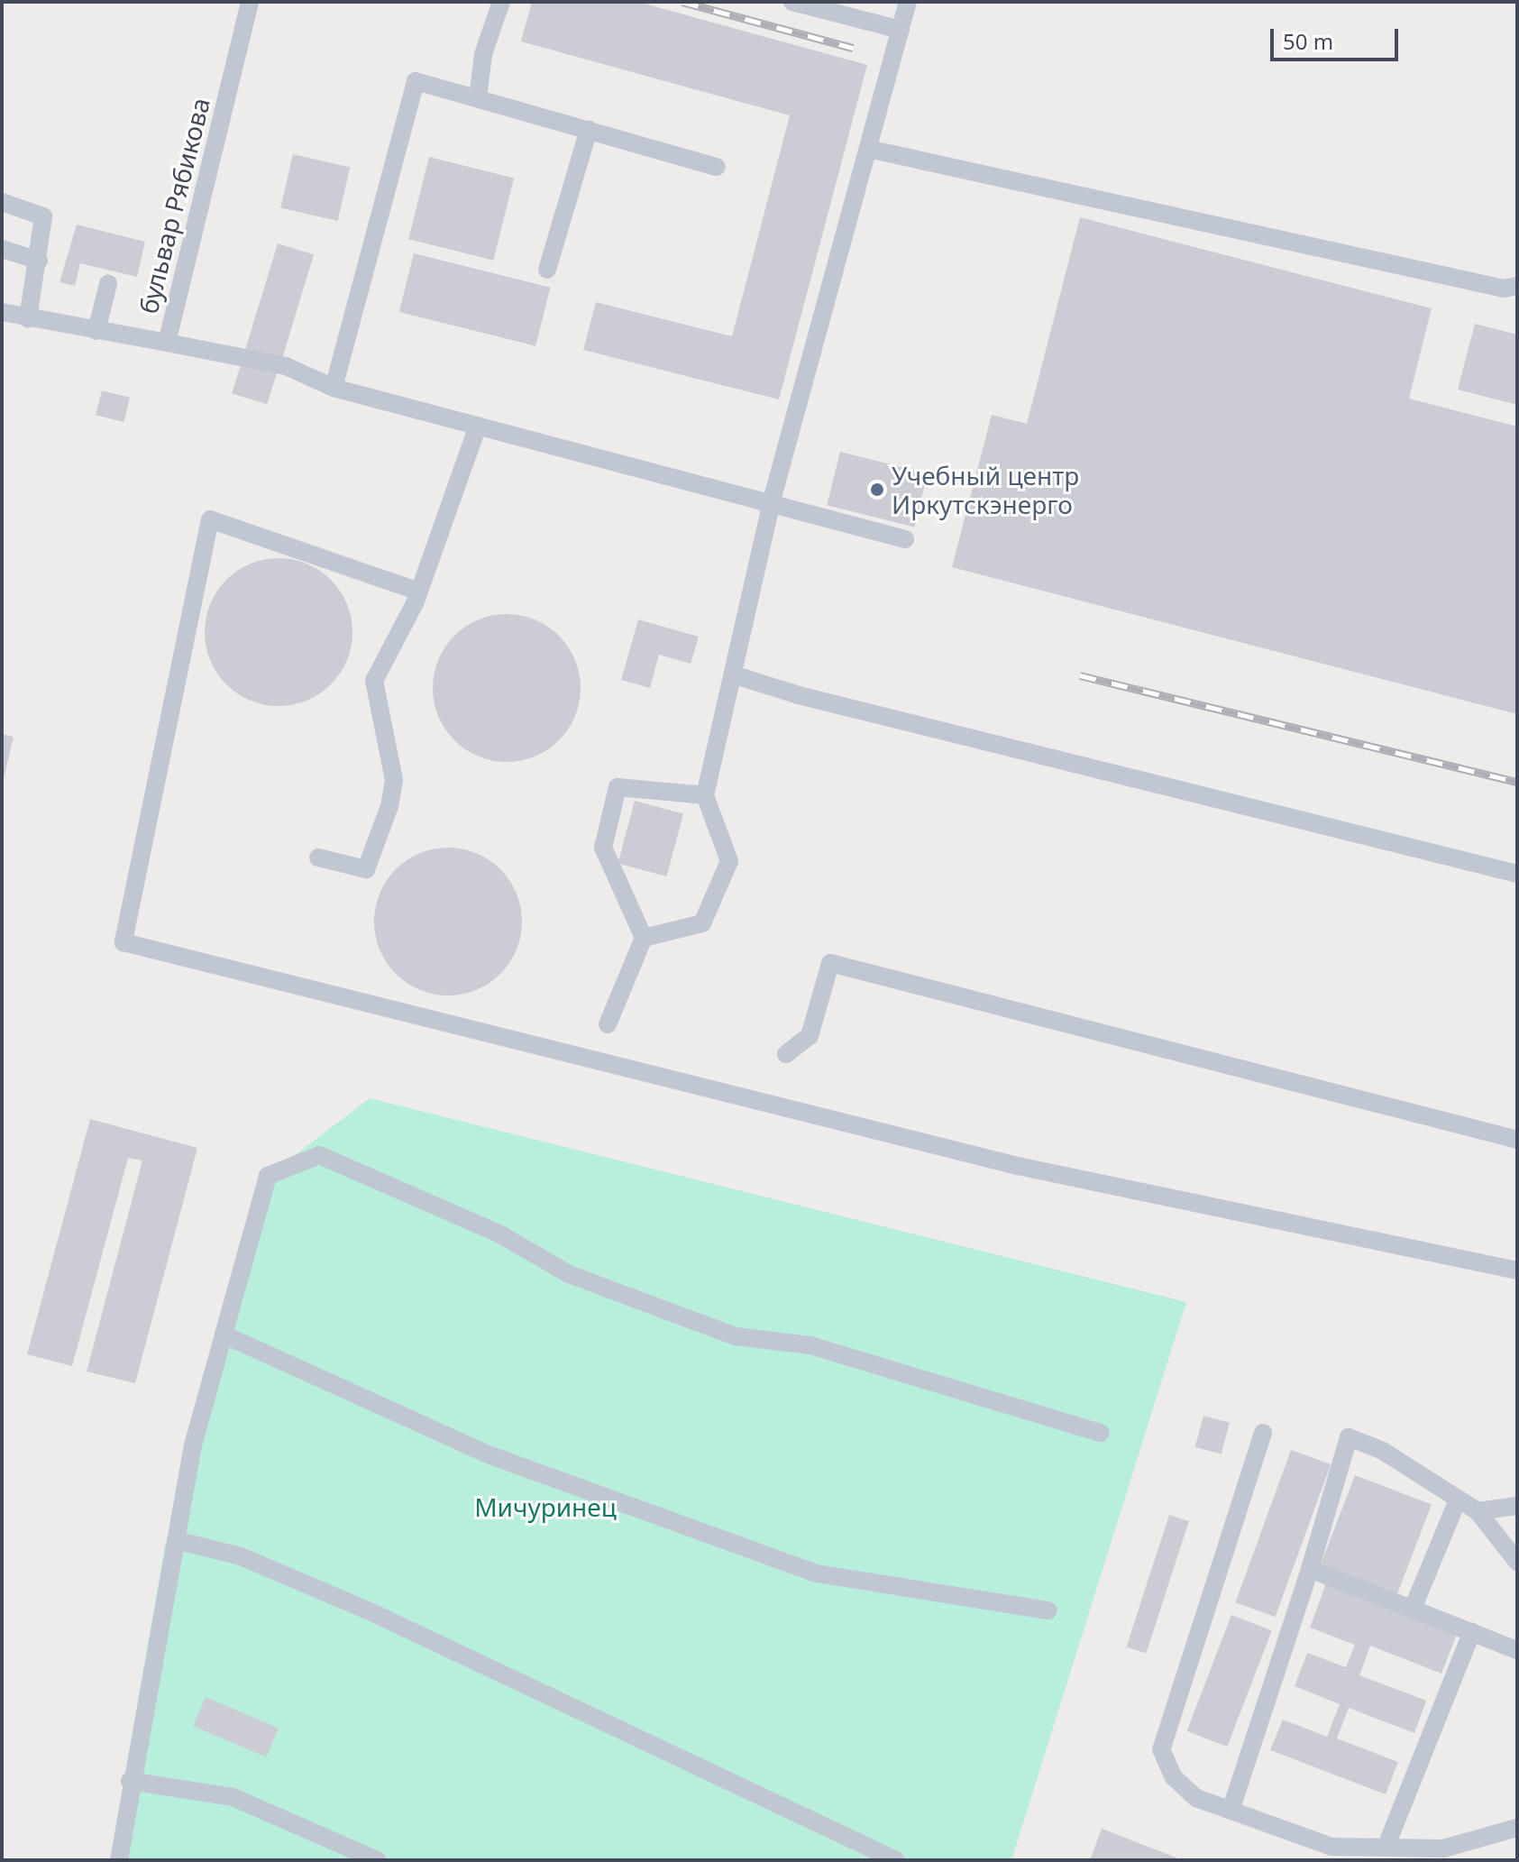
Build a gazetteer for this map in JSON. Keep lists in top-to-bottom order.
{
  "streets": {
    "street": ["бульвар Рябикова"]
  },
  "parks": ["Мичуринец"],
  "places": ["Учебный центр Иркутскэнерго"],
  "scale_bar": "50 m"
}
